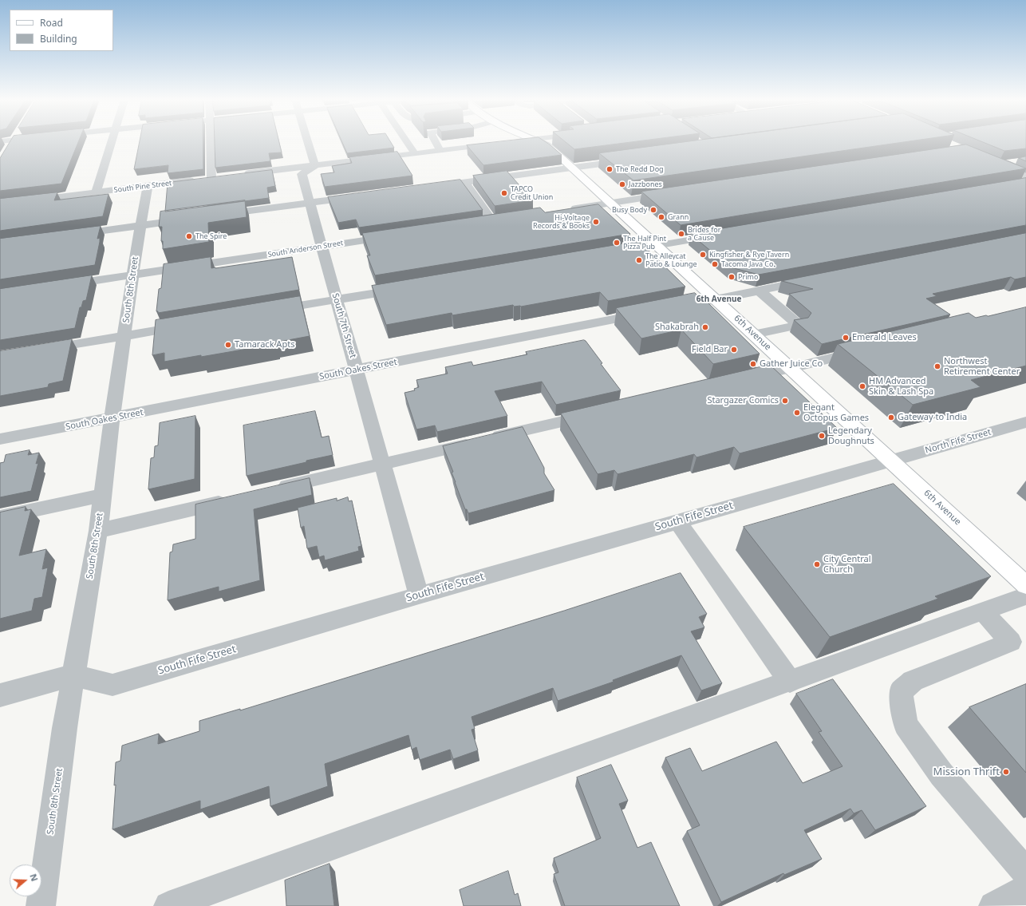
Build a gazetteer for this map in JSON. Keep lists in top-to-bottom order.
{
  "streets": {
    "main road": ["6th Avenue"],
    "street": [
      "South Pine Street",
      "South Anderson Street",
      "South 8th Street",
      "South 7th Street",
      "South Oakes Street",
      "North Fife Street",
      "South Fife Street"
    ]
  },
  "crossings": [
    ["South Pine Street", "South 8th Street"],
    ["South Anderson Street", "South 8th Street"],
    ["South Anderson Street", "South 7th Street"],
    ["South 8th Street", "South Oakes Street"],
    ["South 8th Street", "South Fife Street"],
    ["South 7th Street", "South Oakes Street"],
    ["South 7th Street", "South Fife Street"],
    ["6th Avenue", "South Oakes Street"],
    ["6th Avenue", "North Fife Street"],
    ["6th Avenue", "South Fife Street"],
    ["North Fife Street", "South Fife Street"]
  ],
  "districts": ["6th Avenue"],
  "places": [
    "The Redd Dog",
    "Jazzbones",
    "TAPCO Credit Union",
    "Busy Body",
    "Grann",
    "Hi-Voltage Records & Books",
    "Brides for a Cause",
    "The Spire",
    "The Half Pint Pizza Pub",
    "Kingfisher & Rye Tavern",
    "The Alleycat Patio & Lounge",
    "Tacoma Java Co.",
    "Primo",
    "Shakabrah",
    "Emerald Leaves",
    "Tamarack Apts",
    "Field Bar",
    "Gather Juice Co",
    "Northwest Retirement Center",
    "HM Advanced Skin & Lash Spa",
    "Stargazer Comics",
    "Elegant Octopus Games",
    "Gateway to India",
    "Legendary Doughnuts",
    "City Central Church",
    "Mission Thrift"
  ],
  "legend": ["Road", "Building"],
  "north": "right"
}
